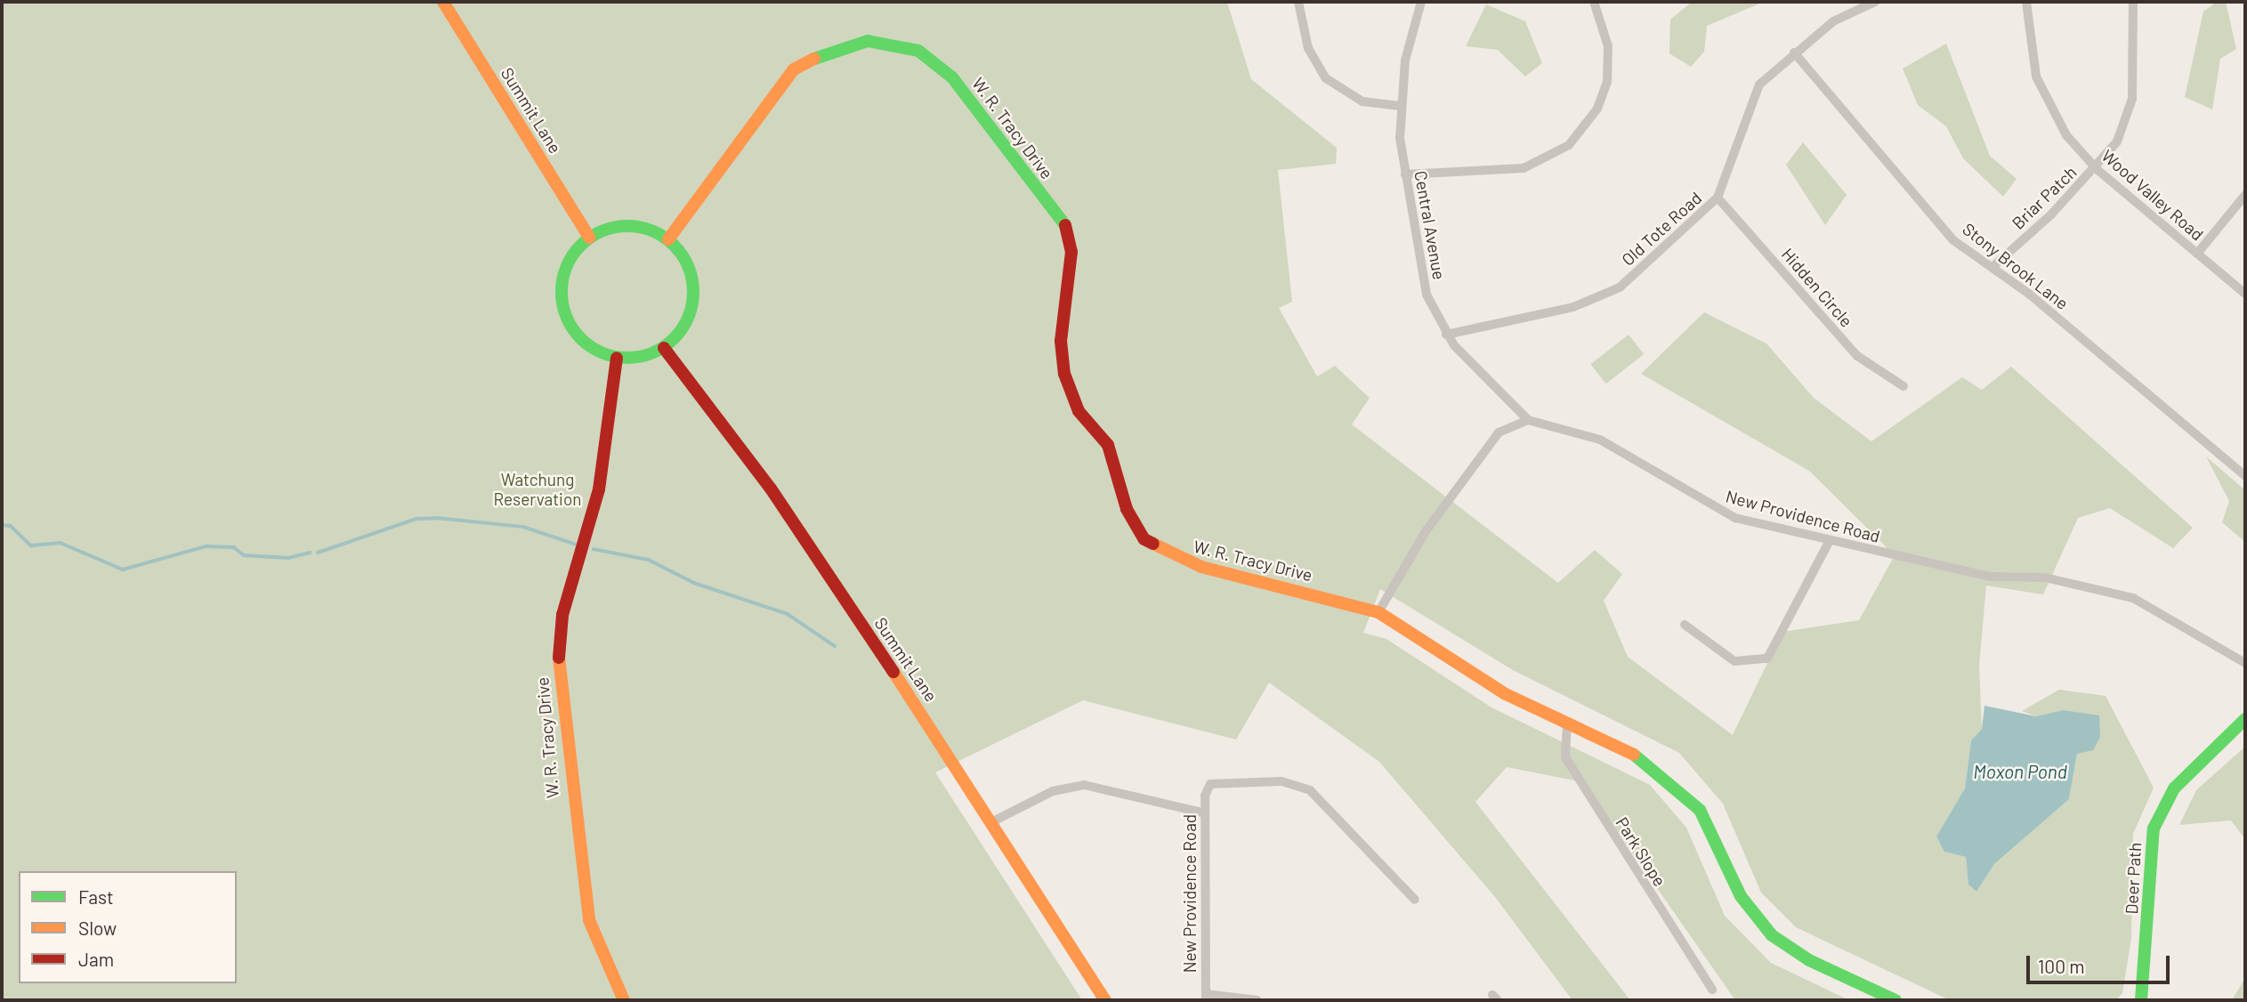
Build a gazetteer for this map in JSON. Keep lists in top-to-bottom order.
{
  "streets": {
    "street": [
      "Summit Lane",
      "W. R. Tracy Drive",
      "Wood Valley Road",
      "Briar Patch",
      "Central Avenue",
      "Old Tote Road",
      "Stony Brook Lane",
      "Hidden Circle",
      "New Providence Road",
      "Park Slope",
      "Deer Path"
    ]
  },
  "crossings": [
    ["Summit Lane", "W. R. Tracy Drive"],
    ["W. R. Tracy Drive", "Park Slope"],
    ["Wood Valley Road", "Briar Patch"],
    ["Briar Patch", "Stony Brook Lane"],
    ["Central Avenue", "Old Tote Road"],
    ["Central Avenue", "New Providence Road"],
    ["Old Tote Road", "Stony Brook Lane"],
    ["Old Tote Road", "Hidden Circle"]
  ],
  "water": ["Moxon Pond"],
  "parks": ["Watchung Reservation"],
  "legend": ["Fast", "Slow", "Jam"],
  "scale_bar": "100 m"
}
